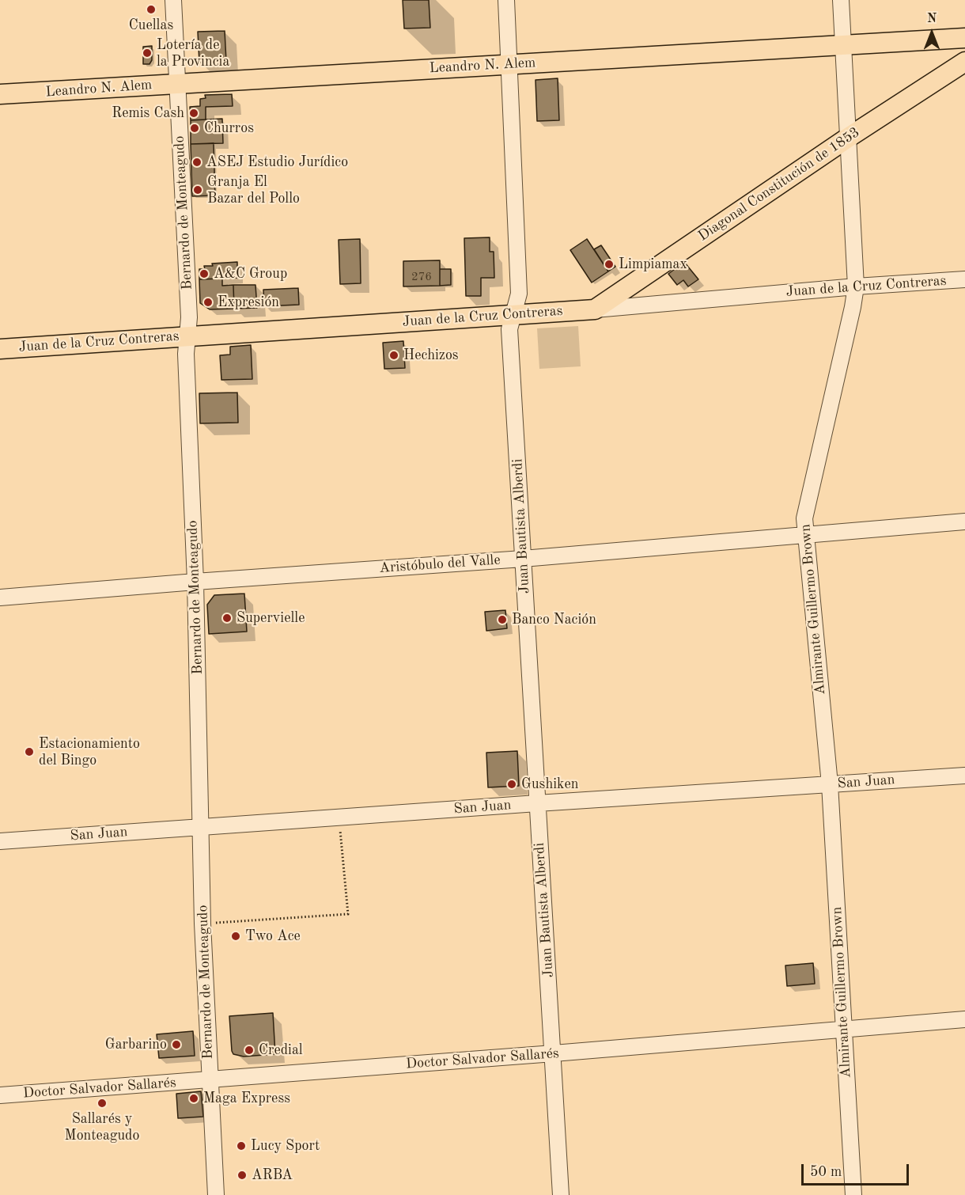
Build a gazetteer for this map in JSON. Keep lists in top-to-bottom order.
{
  "streets": {
    "main road": ["Leandro N. Alem", "Diagonal Constitución de 1853", "Juan de la Cruz Contreras"],
    "street": [
      "Bernardo de Monteagudo",
      "Juan Bautista Alberdi",
      "Aristóbulo del Valle",
      "Almirante Guillermo Brown",
      "San Juan",
      "Doctor Salvador Sallarés"
    ]
  },
  "crossings": [
    ["Leandro N. Alem", "Bernardo de Monteagudo"],
    ["Leandro N. Alem", "Juan Bautista Alberdi"],
    ["Leandro N. Alem", "Almirante Guillermo Brown"],
    ["Diagonal Constitución de 1853", "Juan de la Cruz Contreras"],
    ["Diagonal Constitución de 1853", "Almirante Guillermo Brown"],
    ["Bernardo de Monteagudo", "Juan de la Cruz Contreras"],
    ["Bernardo de Monteagudo", "Aristóbulo del Valle"],
    ["Bernardo de Monteagudo", "San Juan"],
    ["Bernardo de Monteagudo", "Doctor Salvador Sallarés"],
    ["Juan de la Cruz Contreras", "Juan Bautista Alberdi"],
    ["Juan de la Cruz Contreras", "Almirante Guillermo Brown"],
    ["Juan Bautista Alberdi", "Aristóbulo del Valle"],
    ["Juan Bautista Alberdi", "San Juan"],
    ["Juan Bautista Alberdi", "Doctor Salvador Sallarés"],
    ["Aristóbulo del Valle", "Almirante Guillermo Brown"],
    ["Almirante Guillermo Brown", "San Juan"],
    ["Almirante Guillermo Brown", "Doctor Salvador Sallarés"]
  ],
  "places": [
    "Cuellas",
    "Lotería de la Provincia",
    "Remis Cash",
    "Churros",
    "ASEJ Estudio Jurídico",
    "Granja El Bazar del Pollo",
    "Limpiamax",
    "A&C Group",
    "Expresión",
    "Hechizos",
    "Supervielle",
    "Banco Nación",
    "Estacionamiento del Bingo",
    "Gushiken",
    "Two Ace",
    "Garbarino",
    "Credial",
    "Maga Express",
    "Sallarés y Monteagudo",
    "Lucy Sport",
    "ARBA"
  ],
  "house_numbers": ["276"],
  "scale_bar": "50 m",
  "north": "top"
}
